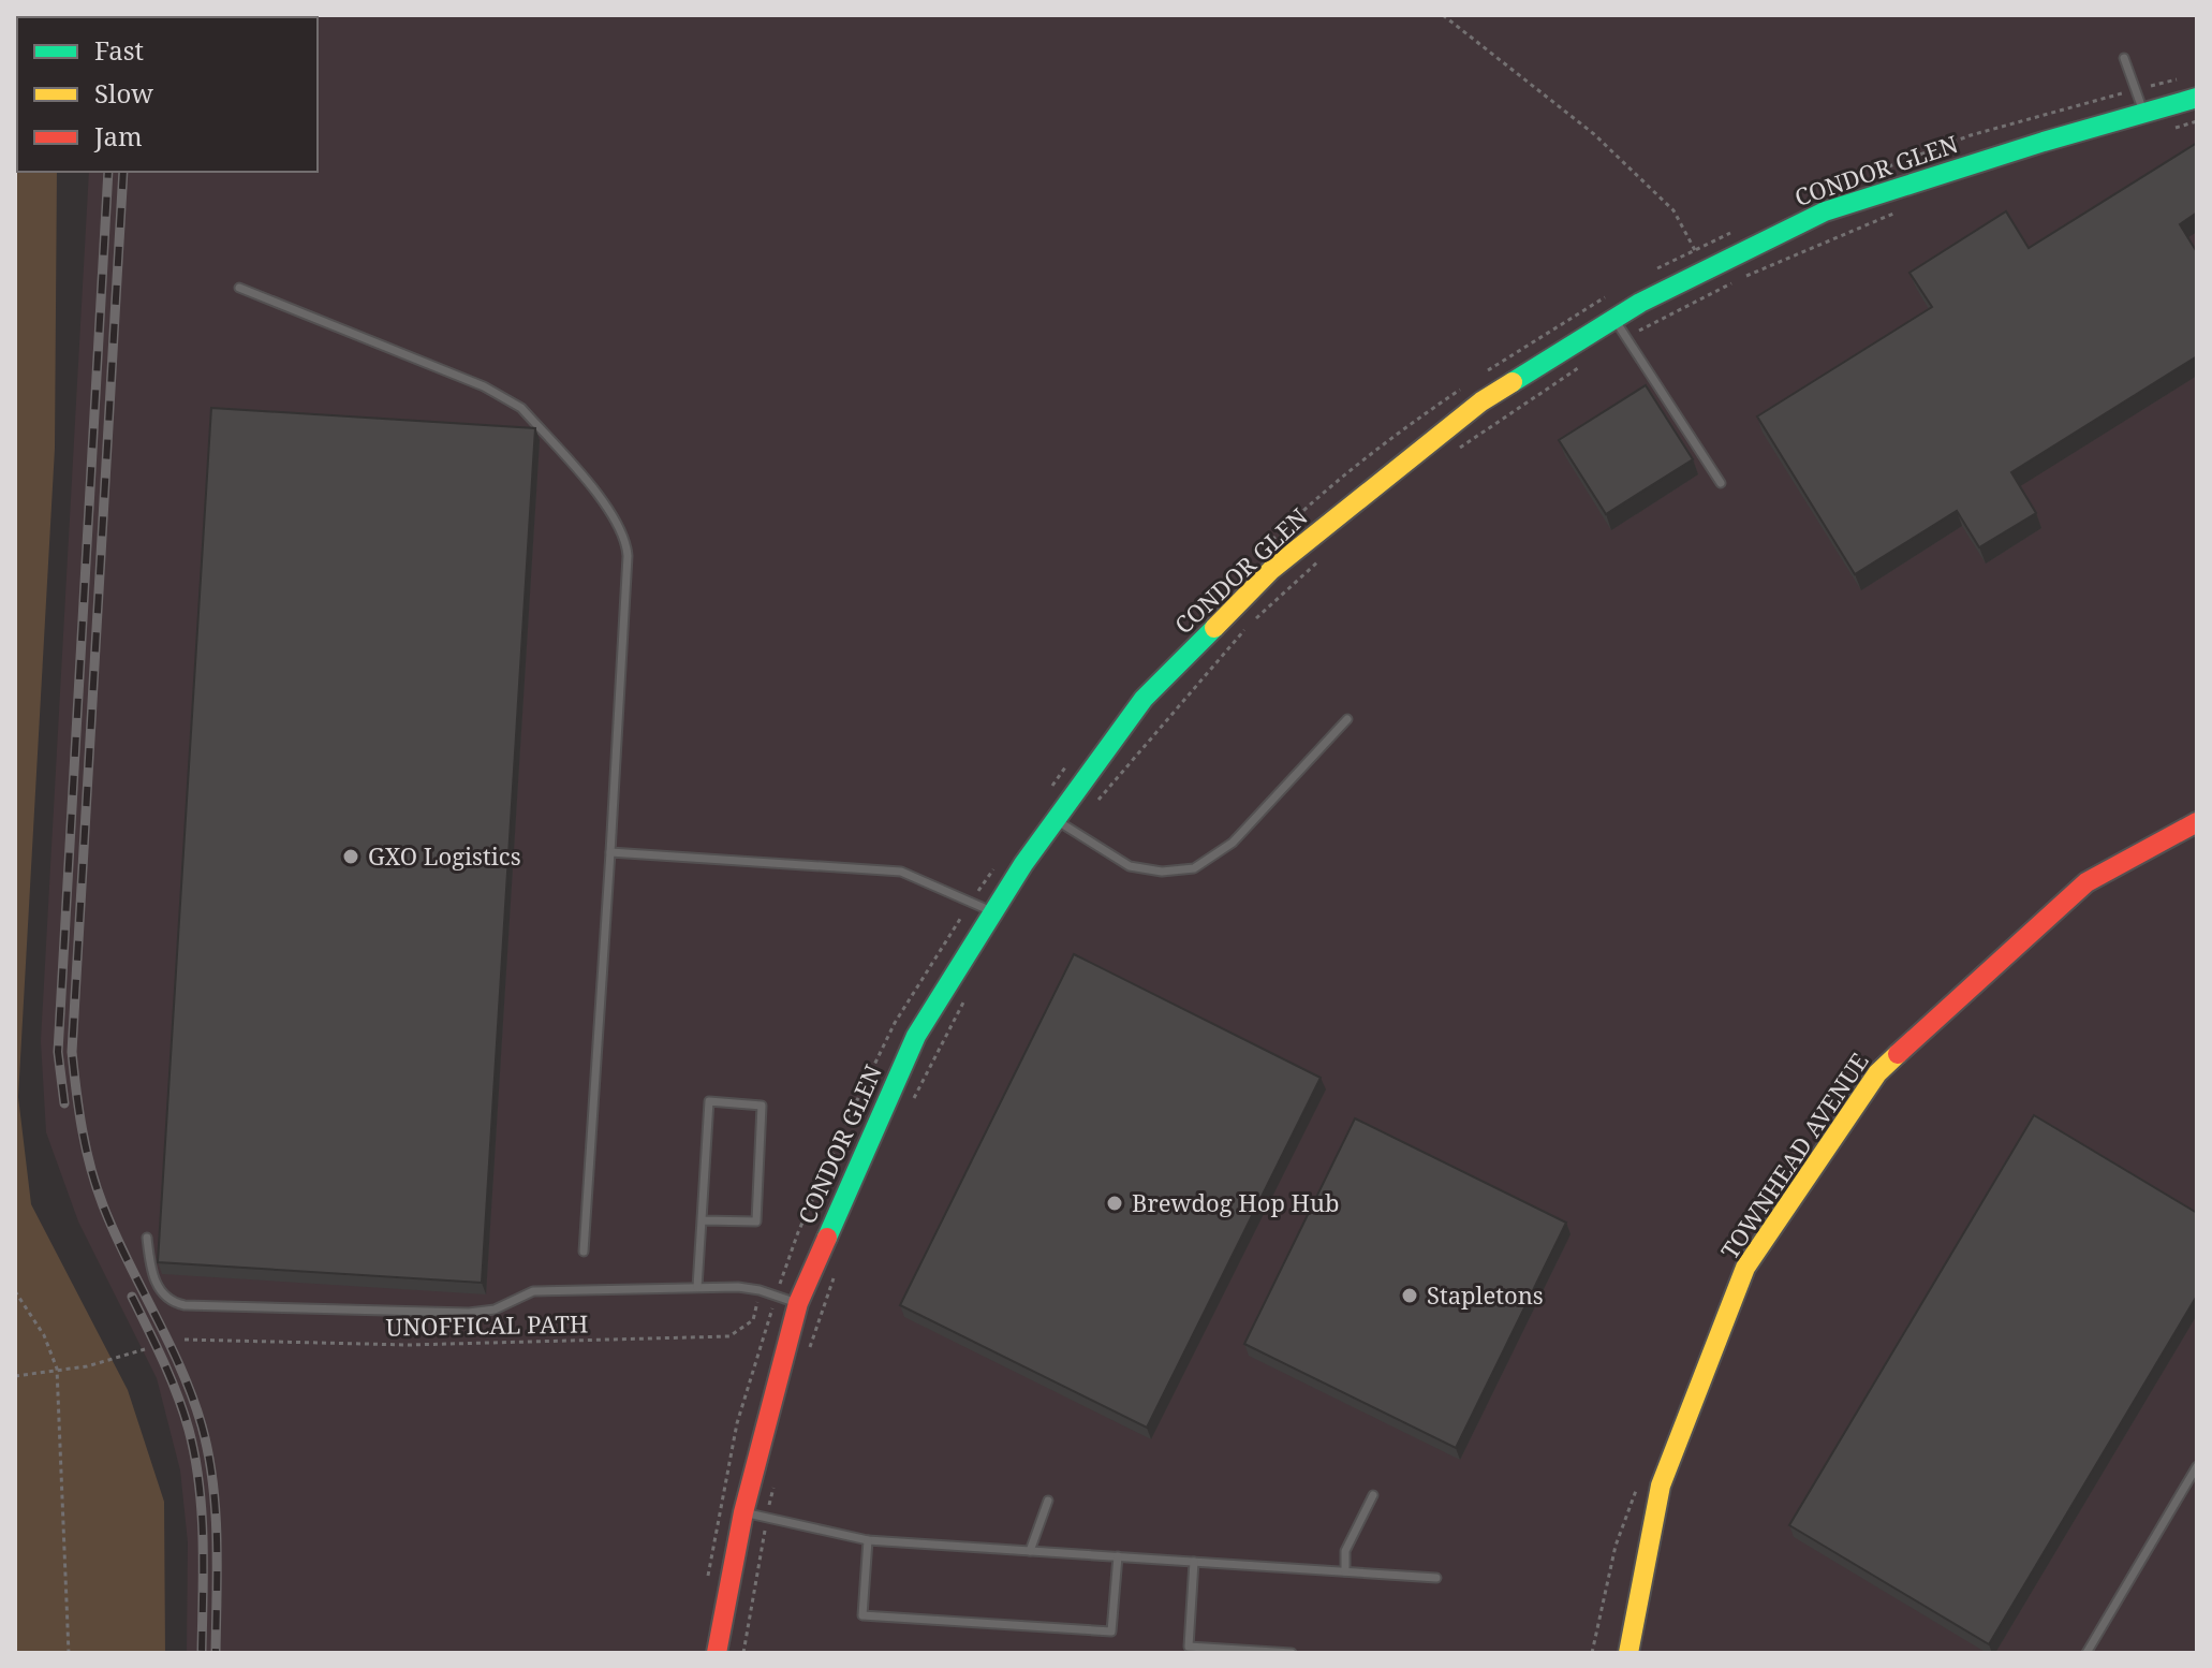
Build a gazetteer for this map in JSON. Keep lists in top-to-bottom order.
{
  "streets": {
    "street": ["CONDOR GLEN", "TOWNHEAD AVENUE"],
    "path": ["UNOFFICAL PATH"]
  },
  "places": ["GXO Logistics", "Brewdog Hop Hub", "Stapletons"],
  "legend": ["Fast", "Slow", "Jam"]
}
